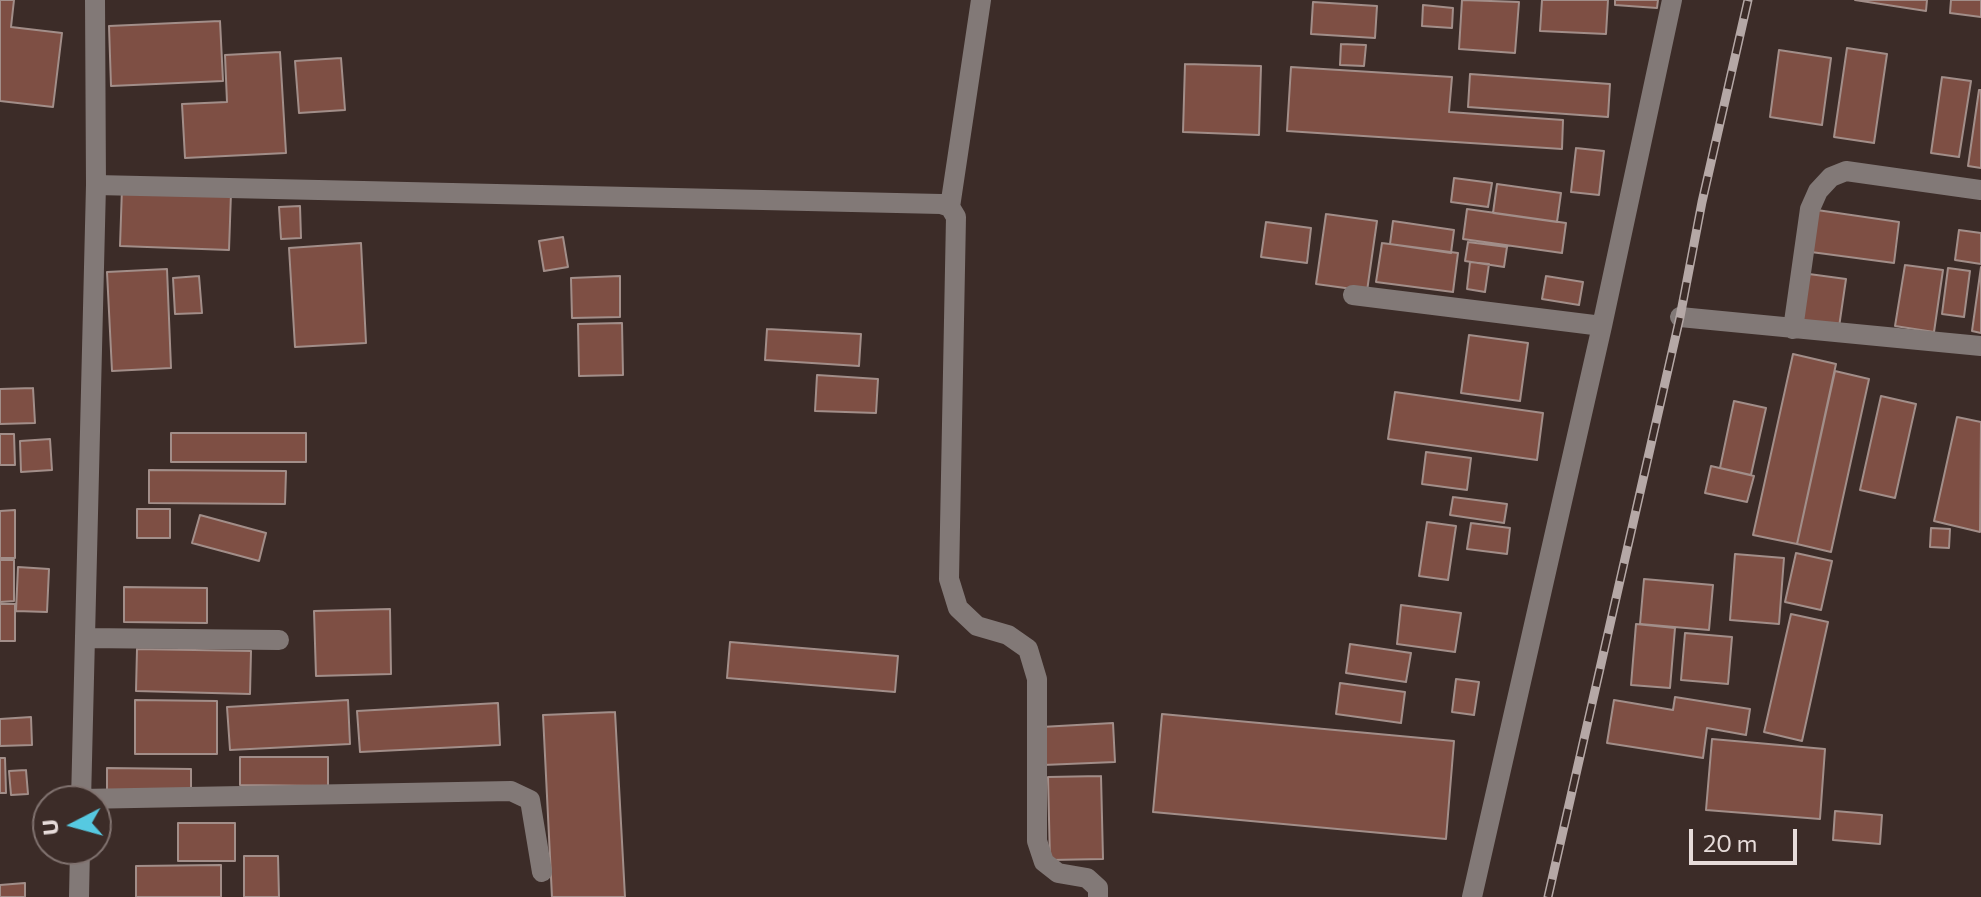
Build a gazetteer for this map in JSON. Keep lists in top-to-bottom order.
{
  "scale_bar": "20 m",
  "north": "left"
}
